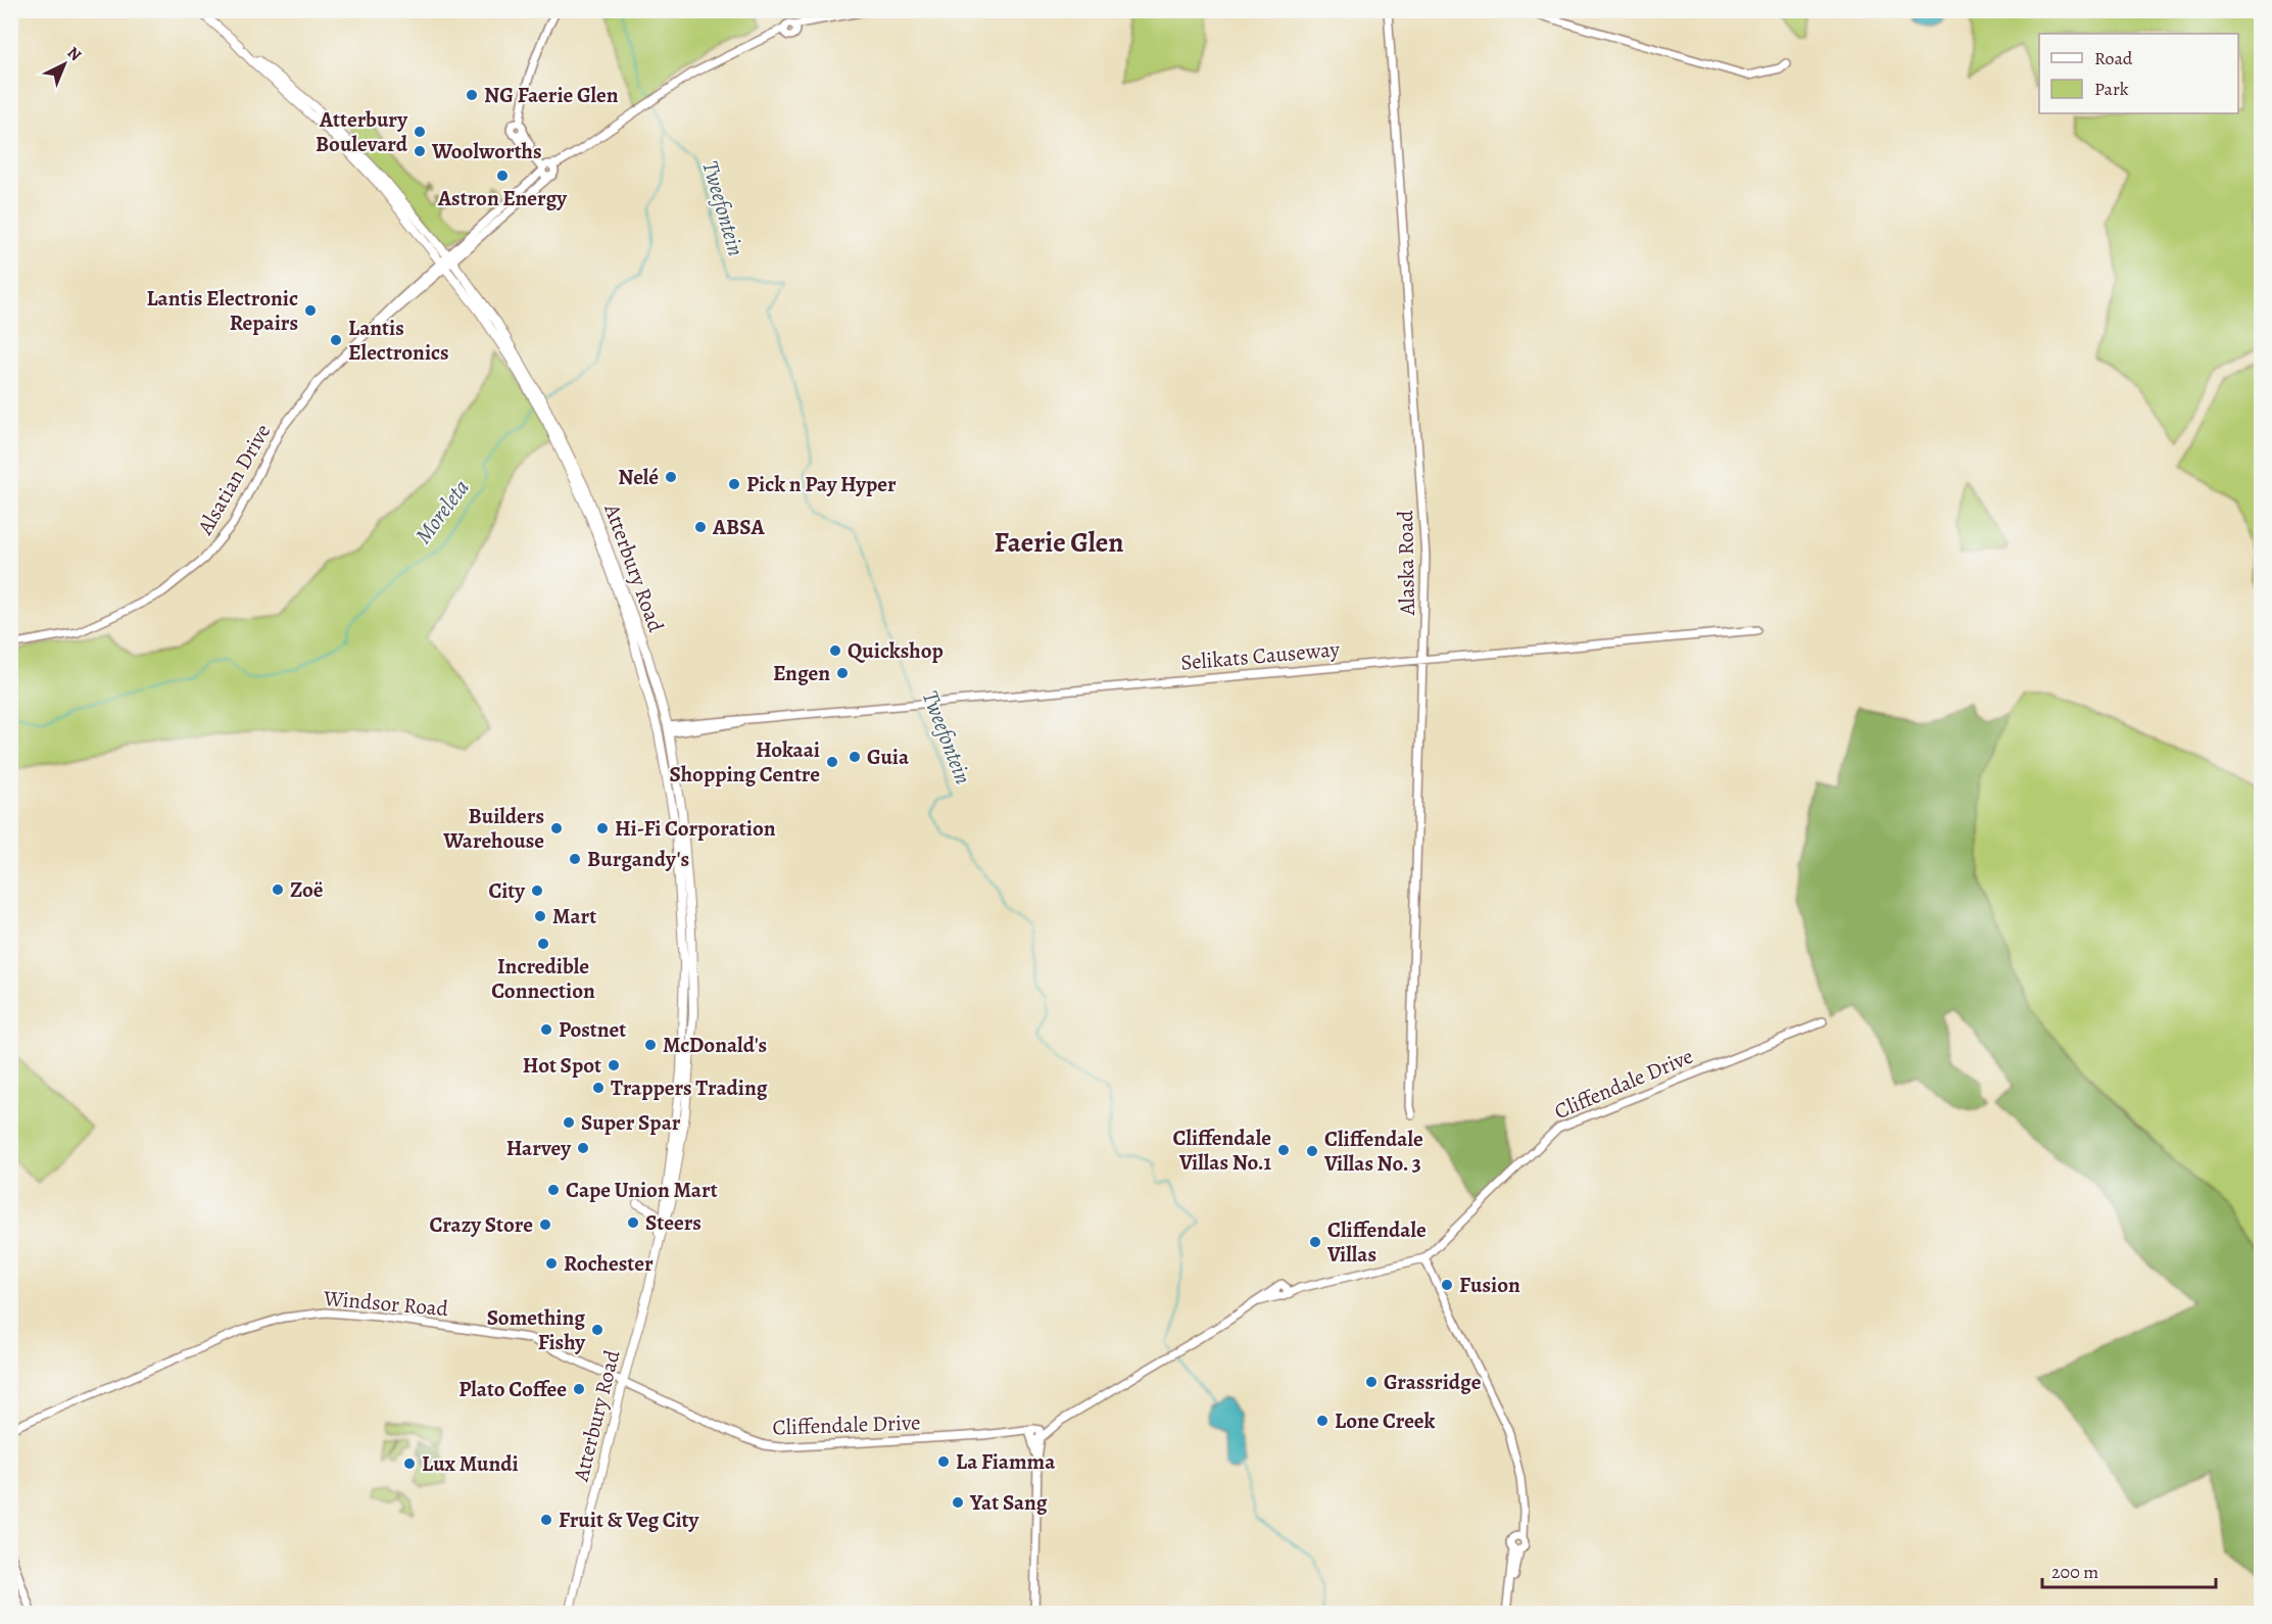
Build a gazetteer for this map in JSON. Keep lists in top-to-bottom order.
{
  "streets": {
    "main road": ["Atterbury Road"],
    "street": [
      "Alsatian Drive",
      "Alaska Road",
      "Selikats Causeway",
      "Cliffendale Drive",
      "Windsor Road"
    ]
  },
  "crossings": [
    ["Alsatian Drive", "Atterbury Road"],
    ["Alaska Road", "Selikats Causeway"],
    ["Atterbury Road", "Selikats Causeway"],
    ["Atterbury Road", "Cliffendale Drive"],
    ["Atterbury Road", "Windsor Road"],
    ["Cliffendale Drive", "Windsor Road"]
  ],
  "districts": ["Faerie Glen"],
  "water": ["Tweefontein", "Moreleta"],
  "places": [
    "NG Faerie Glen",
    "Atterbury Boulevard",
    "Woolworths",
    "Astron Energy",
    "Lantis Electronic Repairs",
    "Lantis Electronics",
    "Nelé",
    "Pick n Pay Hyper",
    "ABSA",
    "Quickshop",
    "Engen",
    "Guia",
    "Hokaai Shopping Centre",
    "Builders Warehouse",
    "Hi-Fi Corporation",
    "Burgandy's",
    "Zoë",
    "City",
    "Mart",
    "Incredible Connection",
    "Postnet",
    "McDonald's",
    "Hot Spot",
    "Trappers Trading",
    "Super Spar",
    "Harvey",
    "Cliffendale Villas No.1",
    "Cliffendale Villas No. 3",
    "Cape Union Mart",
    "Steers",
    "Crazy Store",
    "Cliffendale Villas",
    "Rochester",
    "Fusion",
    "Something Fishy",
    "Grassridge",
    "Plato Coffee",
    "Lone Creek",
    "La Fiamma",
    "Lux Mundi",
    "Yat Sang",
    "Fruit & Veg City"
  ],
  "legend": ["Road", "Park"],
  "scale_bar": "200 m",
  "north": "top right"
}
